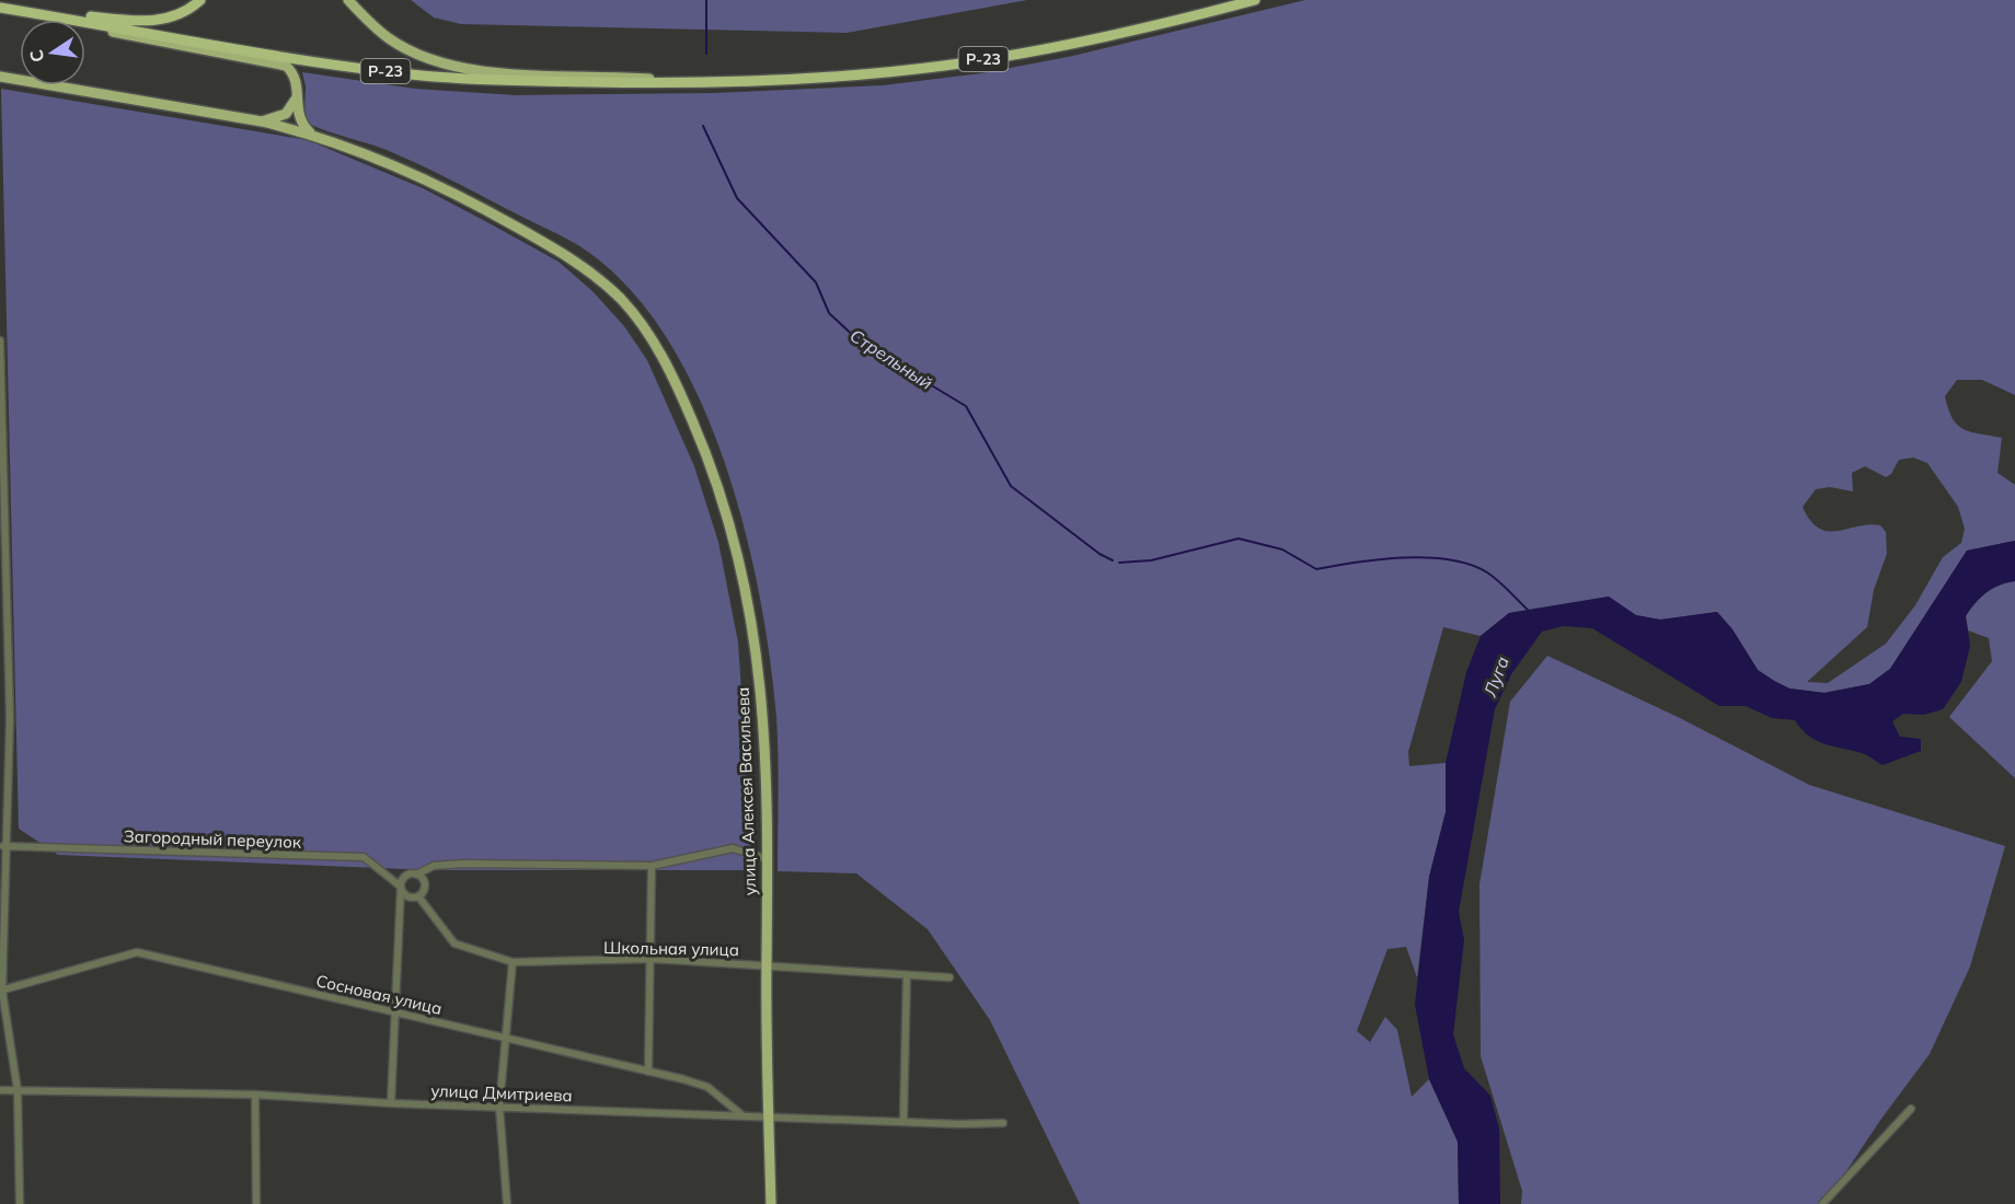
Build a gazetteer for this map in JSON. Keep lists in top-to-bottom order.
{
  "streets": {
    "highway": ["Р-23"],
    "main road": ["улица Алексея Васильева"],
    "street": [
      "Загородный переулок",
      "Школьная улица",
      "Сосновая улица",
      "улица Дмитриева"
    ]
  },
  "crossings": [
    ["улица Алексея Васильева", "Школьная улица"],
    ["улица Алексея Васильева", "улица Дмитриева"],
    ["Загородный переулок", "Школьная улица"],
    ["Сосновая улица", "улица Дмитриева"]
  ],
  "water": ["Стрельный", "Луга"],
  "north": "left"
}
